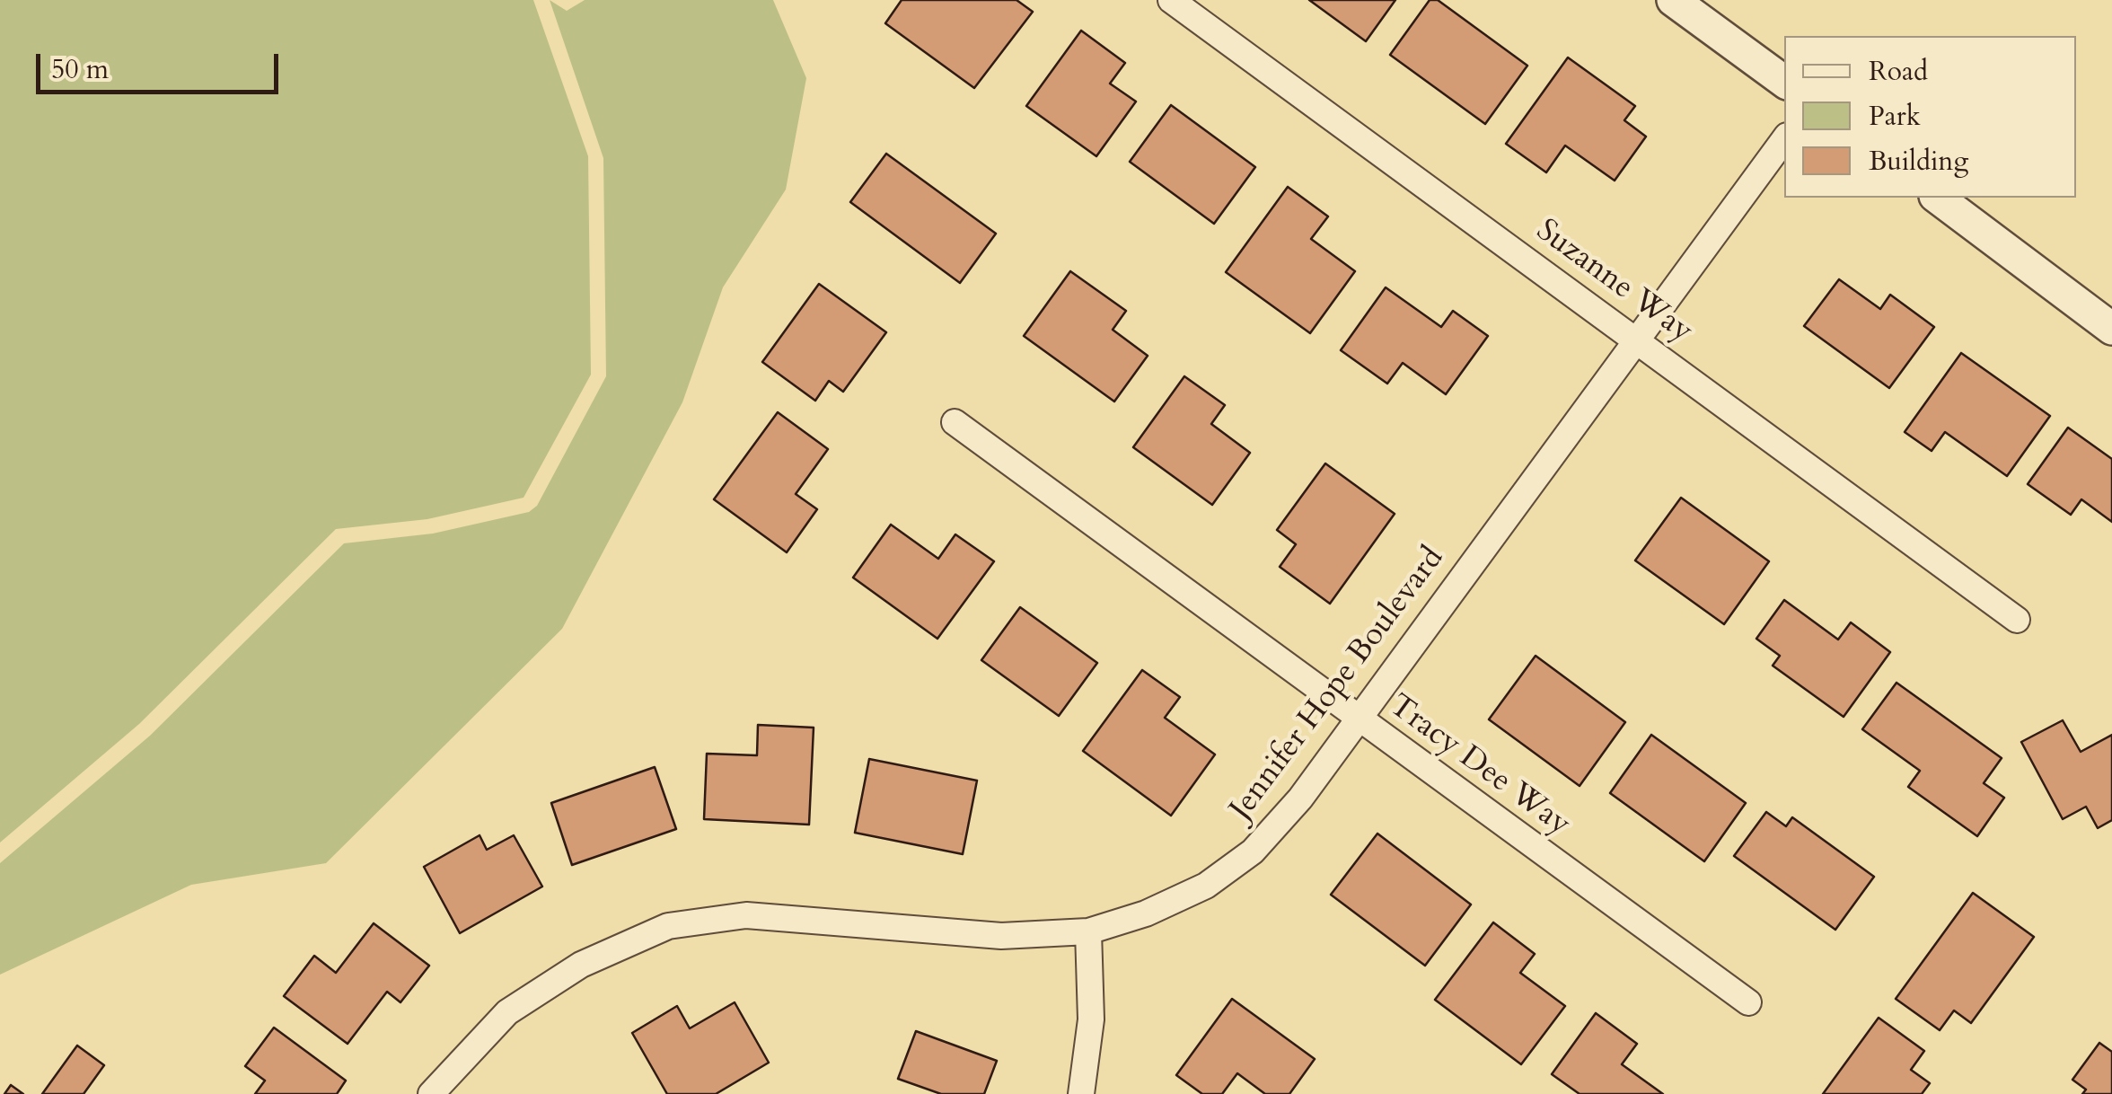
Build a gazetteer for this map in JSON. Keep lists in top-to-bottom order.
{
  "streets": {
    "street": ["Suzanne Way", "Jennifer Hope Boulevard", "Tracy Dee Way"]
  },
  "crossings": [
    ["Suzanne Way", "Jennifer Hope Boulevard"],
    ["Jennifer Hope Boulevard", "Tracy Dee Way"]
  ],
  "legend": ["Road", "Park", "Building"],
  "scale_bar": "50 m"
}
